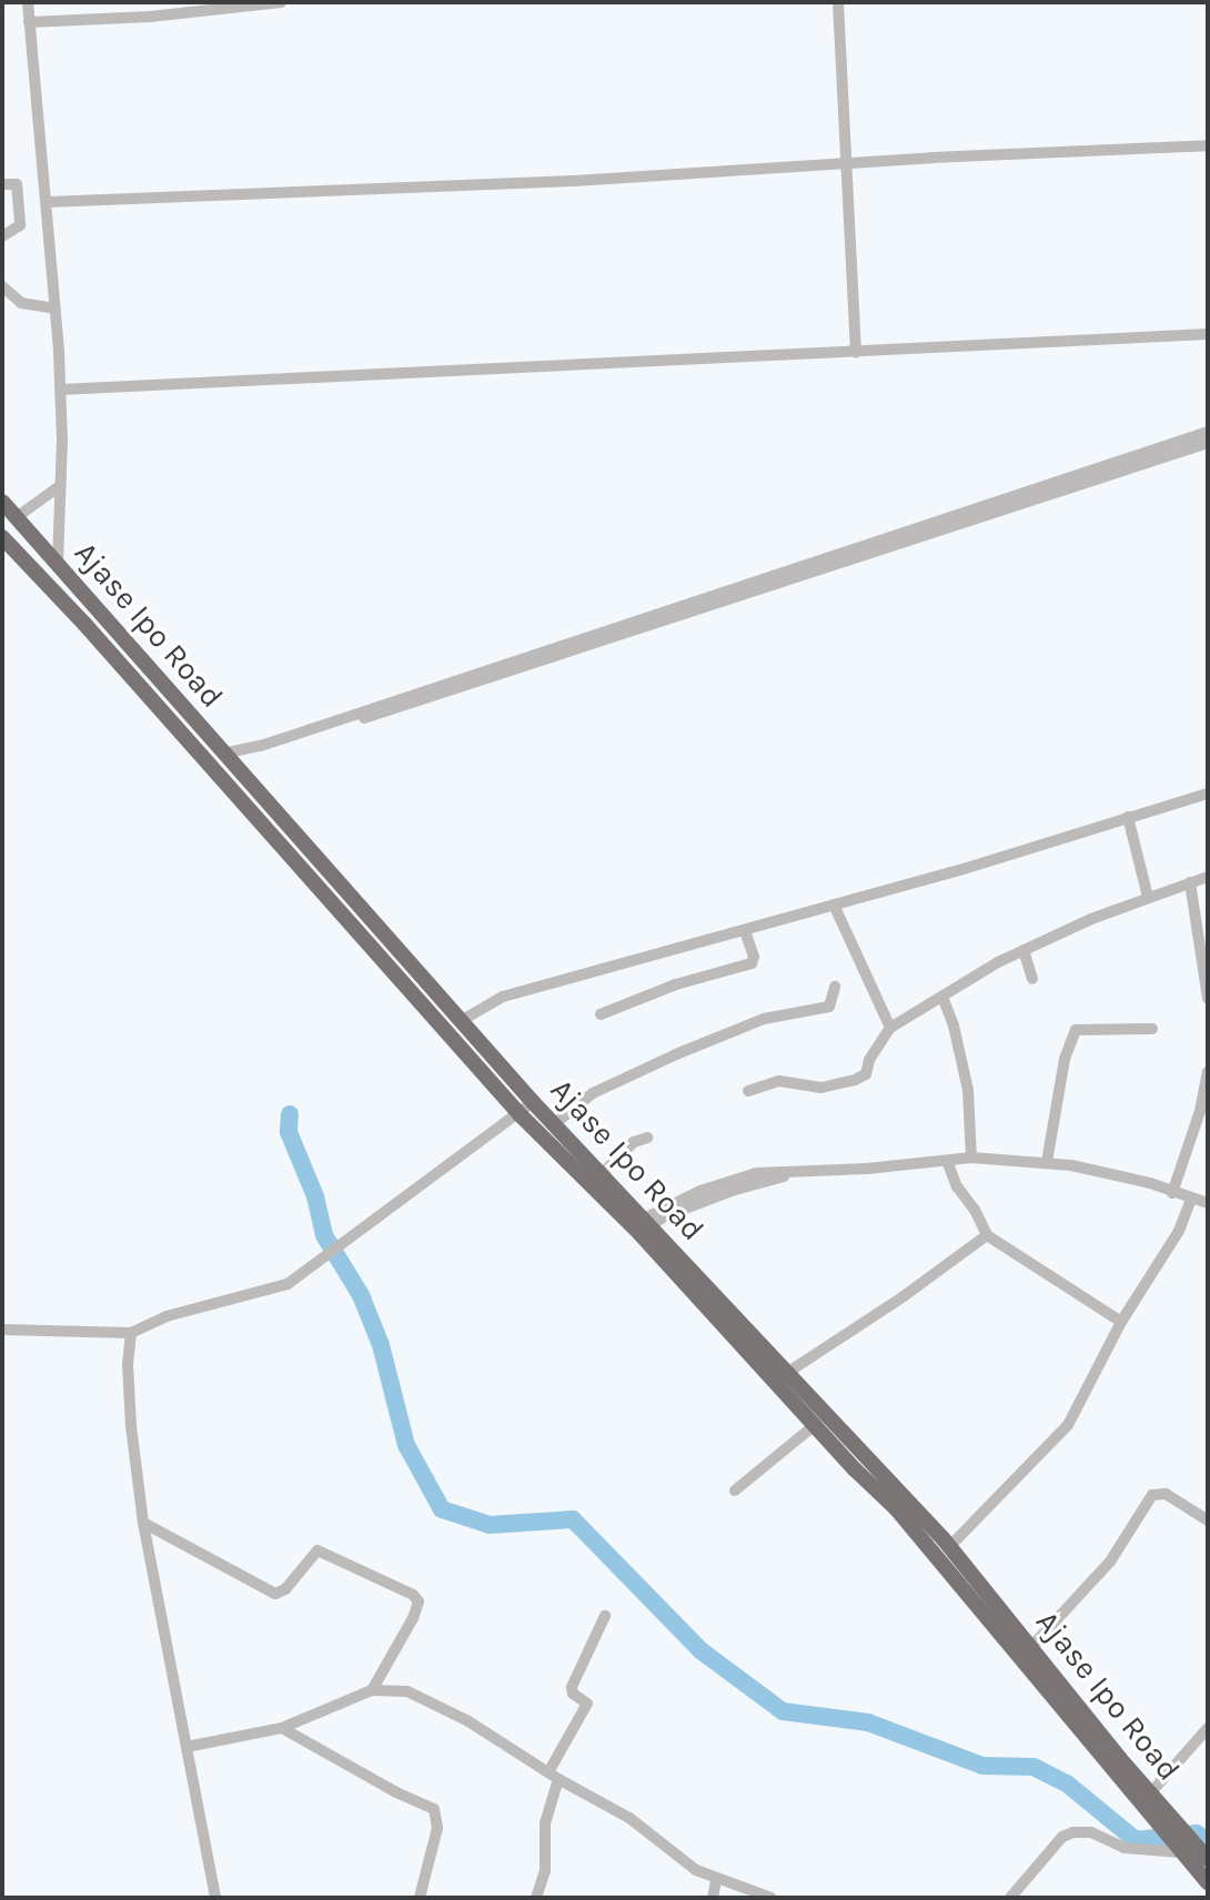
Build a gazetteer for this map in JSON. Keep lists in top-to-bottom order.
{
  "streets": {
    "highway": ["Ajase Ipo Road"]
  }
}
